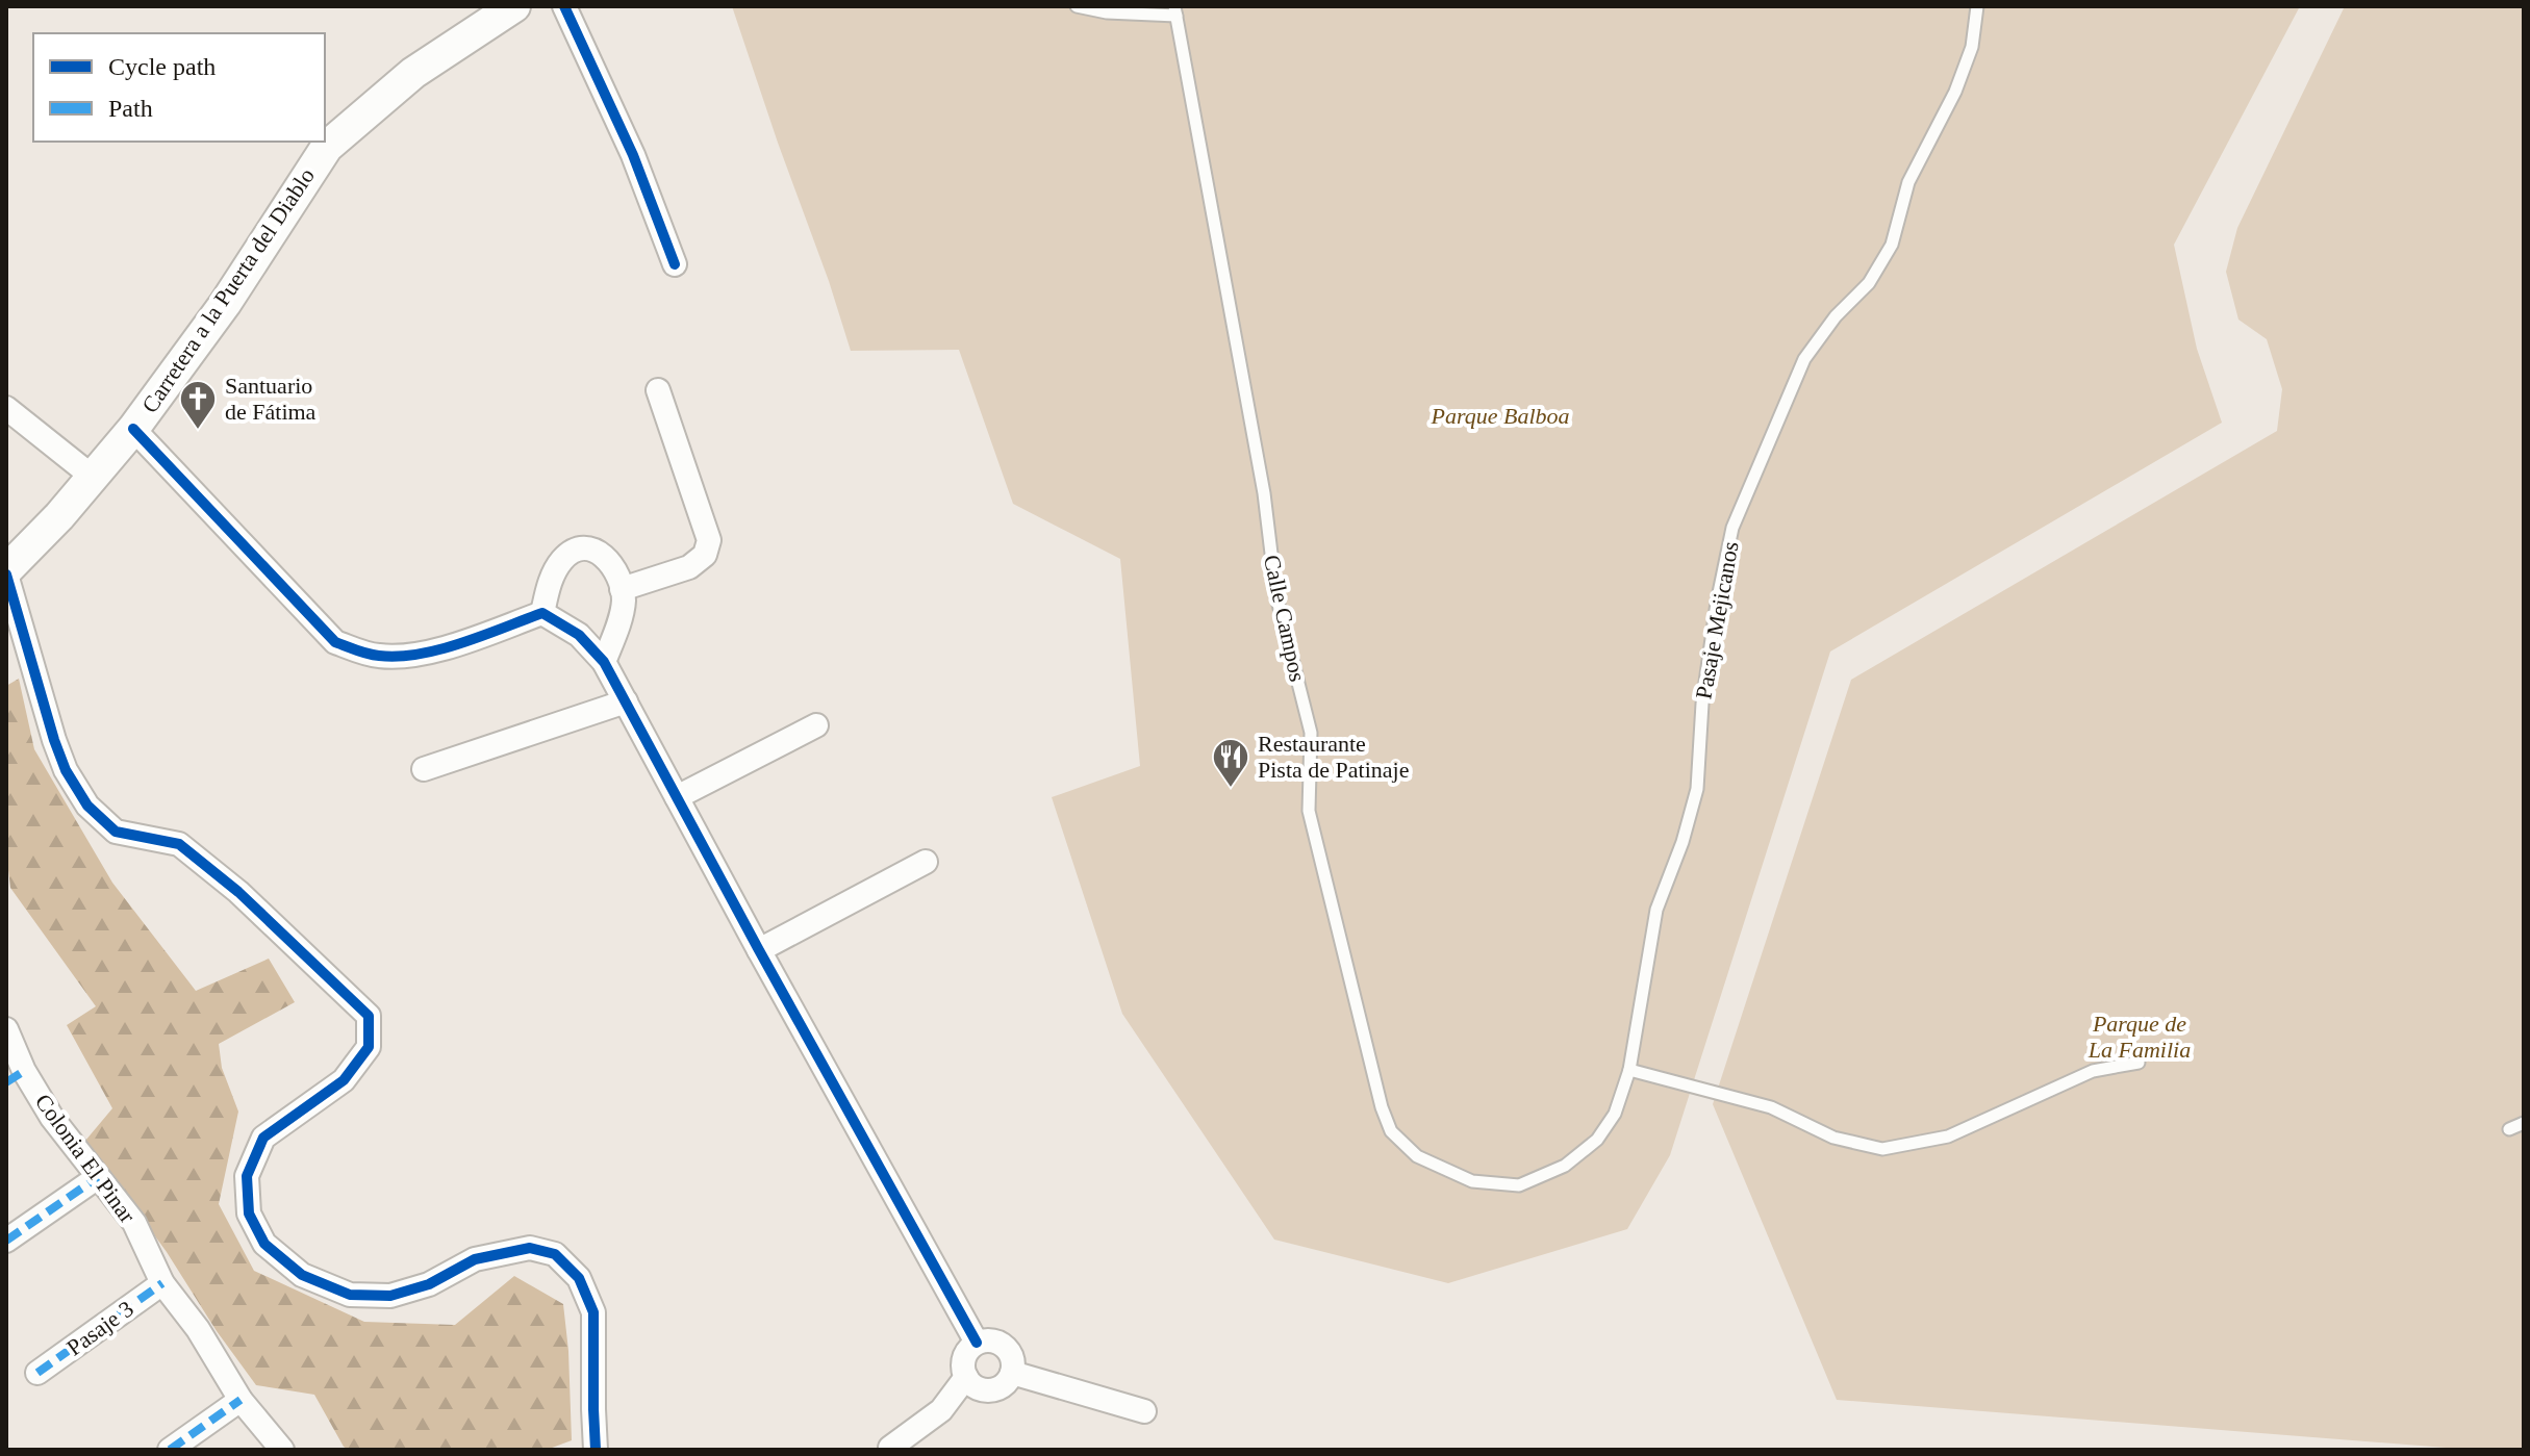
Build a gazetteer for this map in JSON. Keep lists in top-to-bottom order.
{
  "streets": {
    "main road": ["Carretera a la Puerta del Diablo"],
    "street": ["Colonia El Pinar", "Pasaje 3"],
    "lane": ["Calle Campos", "Pasaje Mejicanos"]
  },
  "crossings": [
    ["Calle Campos", "Pasaje Mejicanos"],
    ["Colonia El Pinar", "Pasaje 3"]
  ],
  "parks": ["Parque Balboa", "Parque de La Familia"],
  "places": {
    "church": ["Santuario de Fátima"],
    "restaurant": ["Restaurante Pista de Patinaje"]
  },
  "legend": ["Cycle path", "Path"]
}
